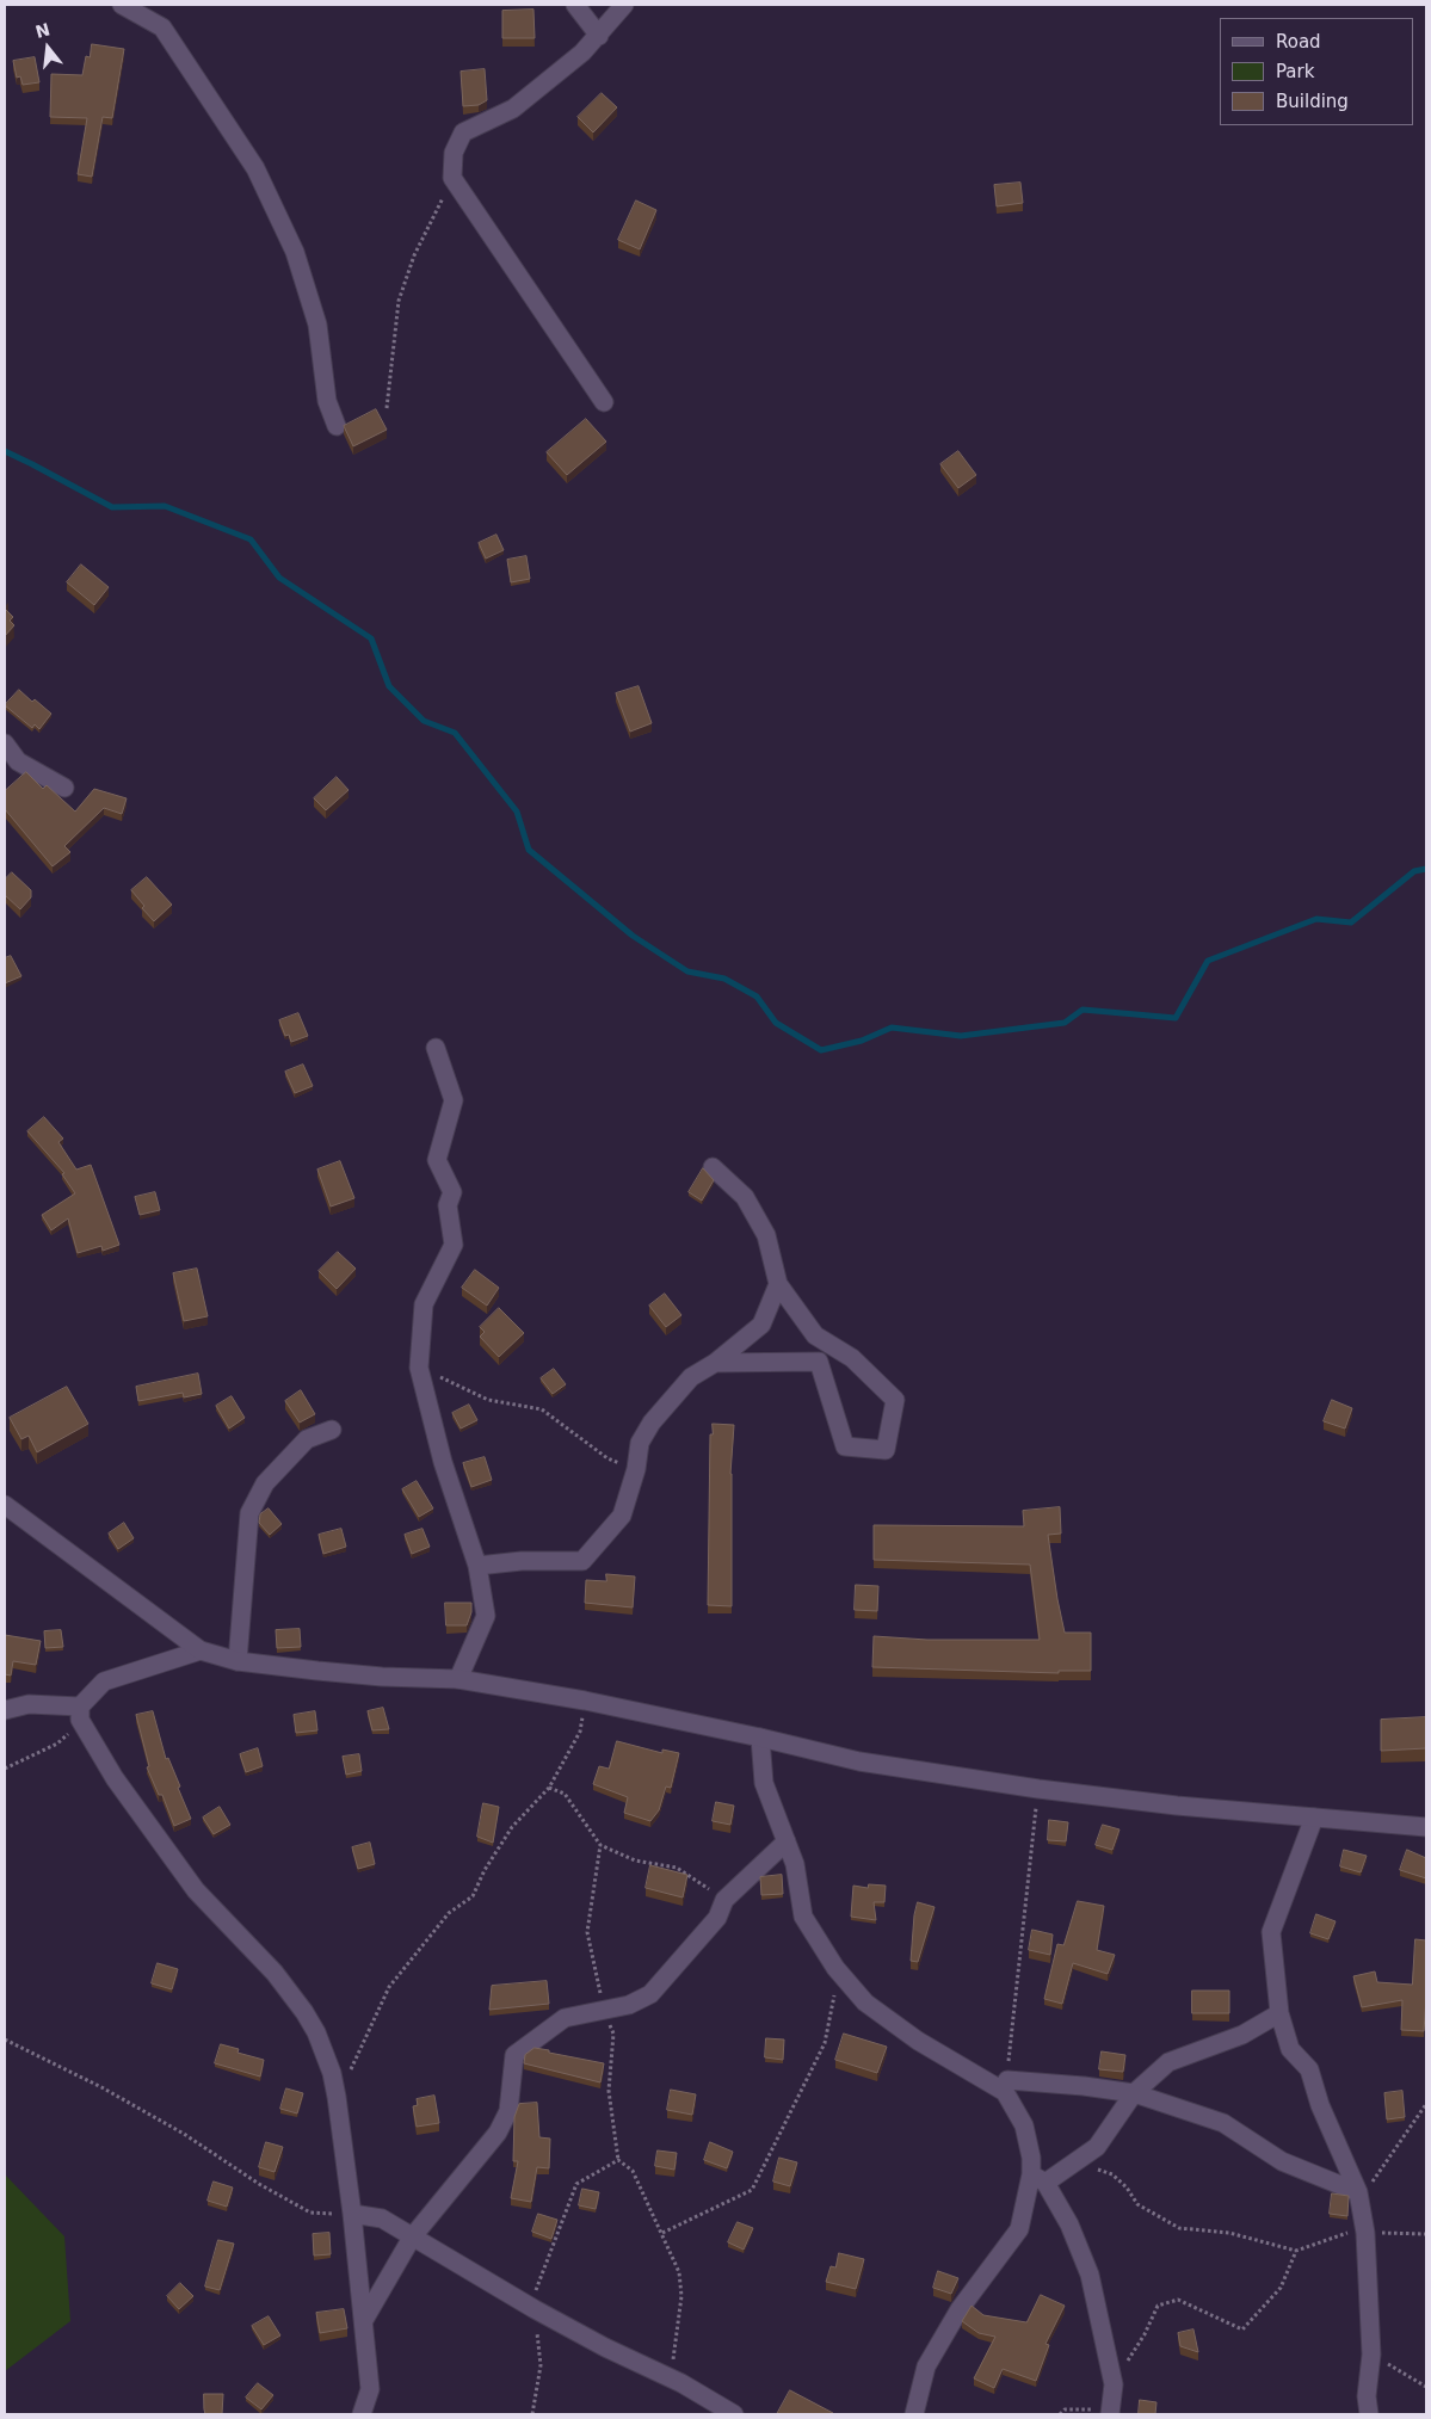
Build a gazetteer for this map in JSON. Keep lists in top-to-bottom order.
{
  "legend": ["Road", "Park", "Building"],
  "north": "top"
}
